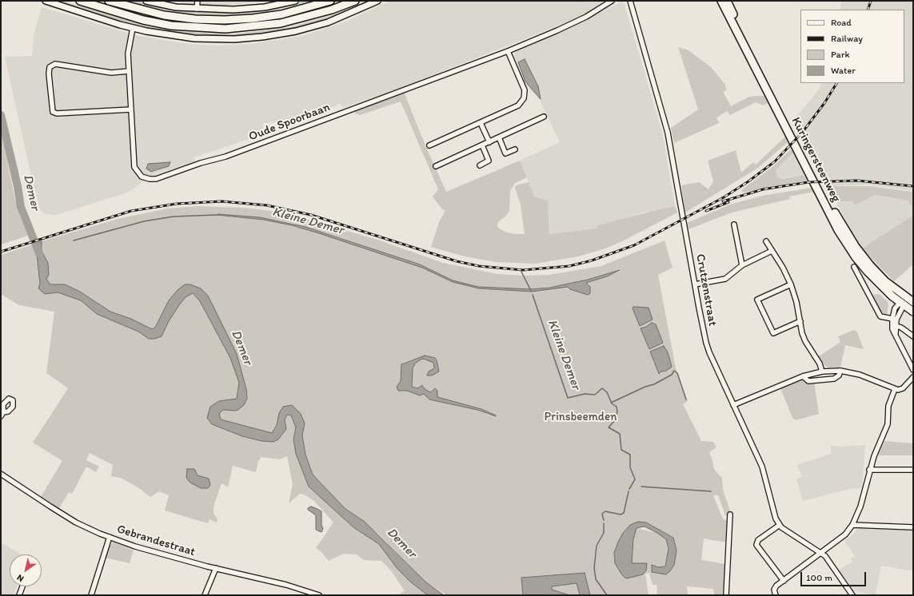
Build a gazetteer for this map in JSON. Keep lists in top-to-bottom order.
{
  "streets": {
    "main road": ["Kuringersteenweg"],
    "street": ["Oude Spoorbaan", "Crutzenstraat", "Gebrandestraat"]
  },
  "water": ["Demer", "Kleine Demer"],
  "parks": ["Prinsbeemden"],
  "legend": [
    "Road",
    "Railway",
    "Park",
    "Water"
  ],
  "scale_bar": "100 m",
  "north": "bottom left"
}
